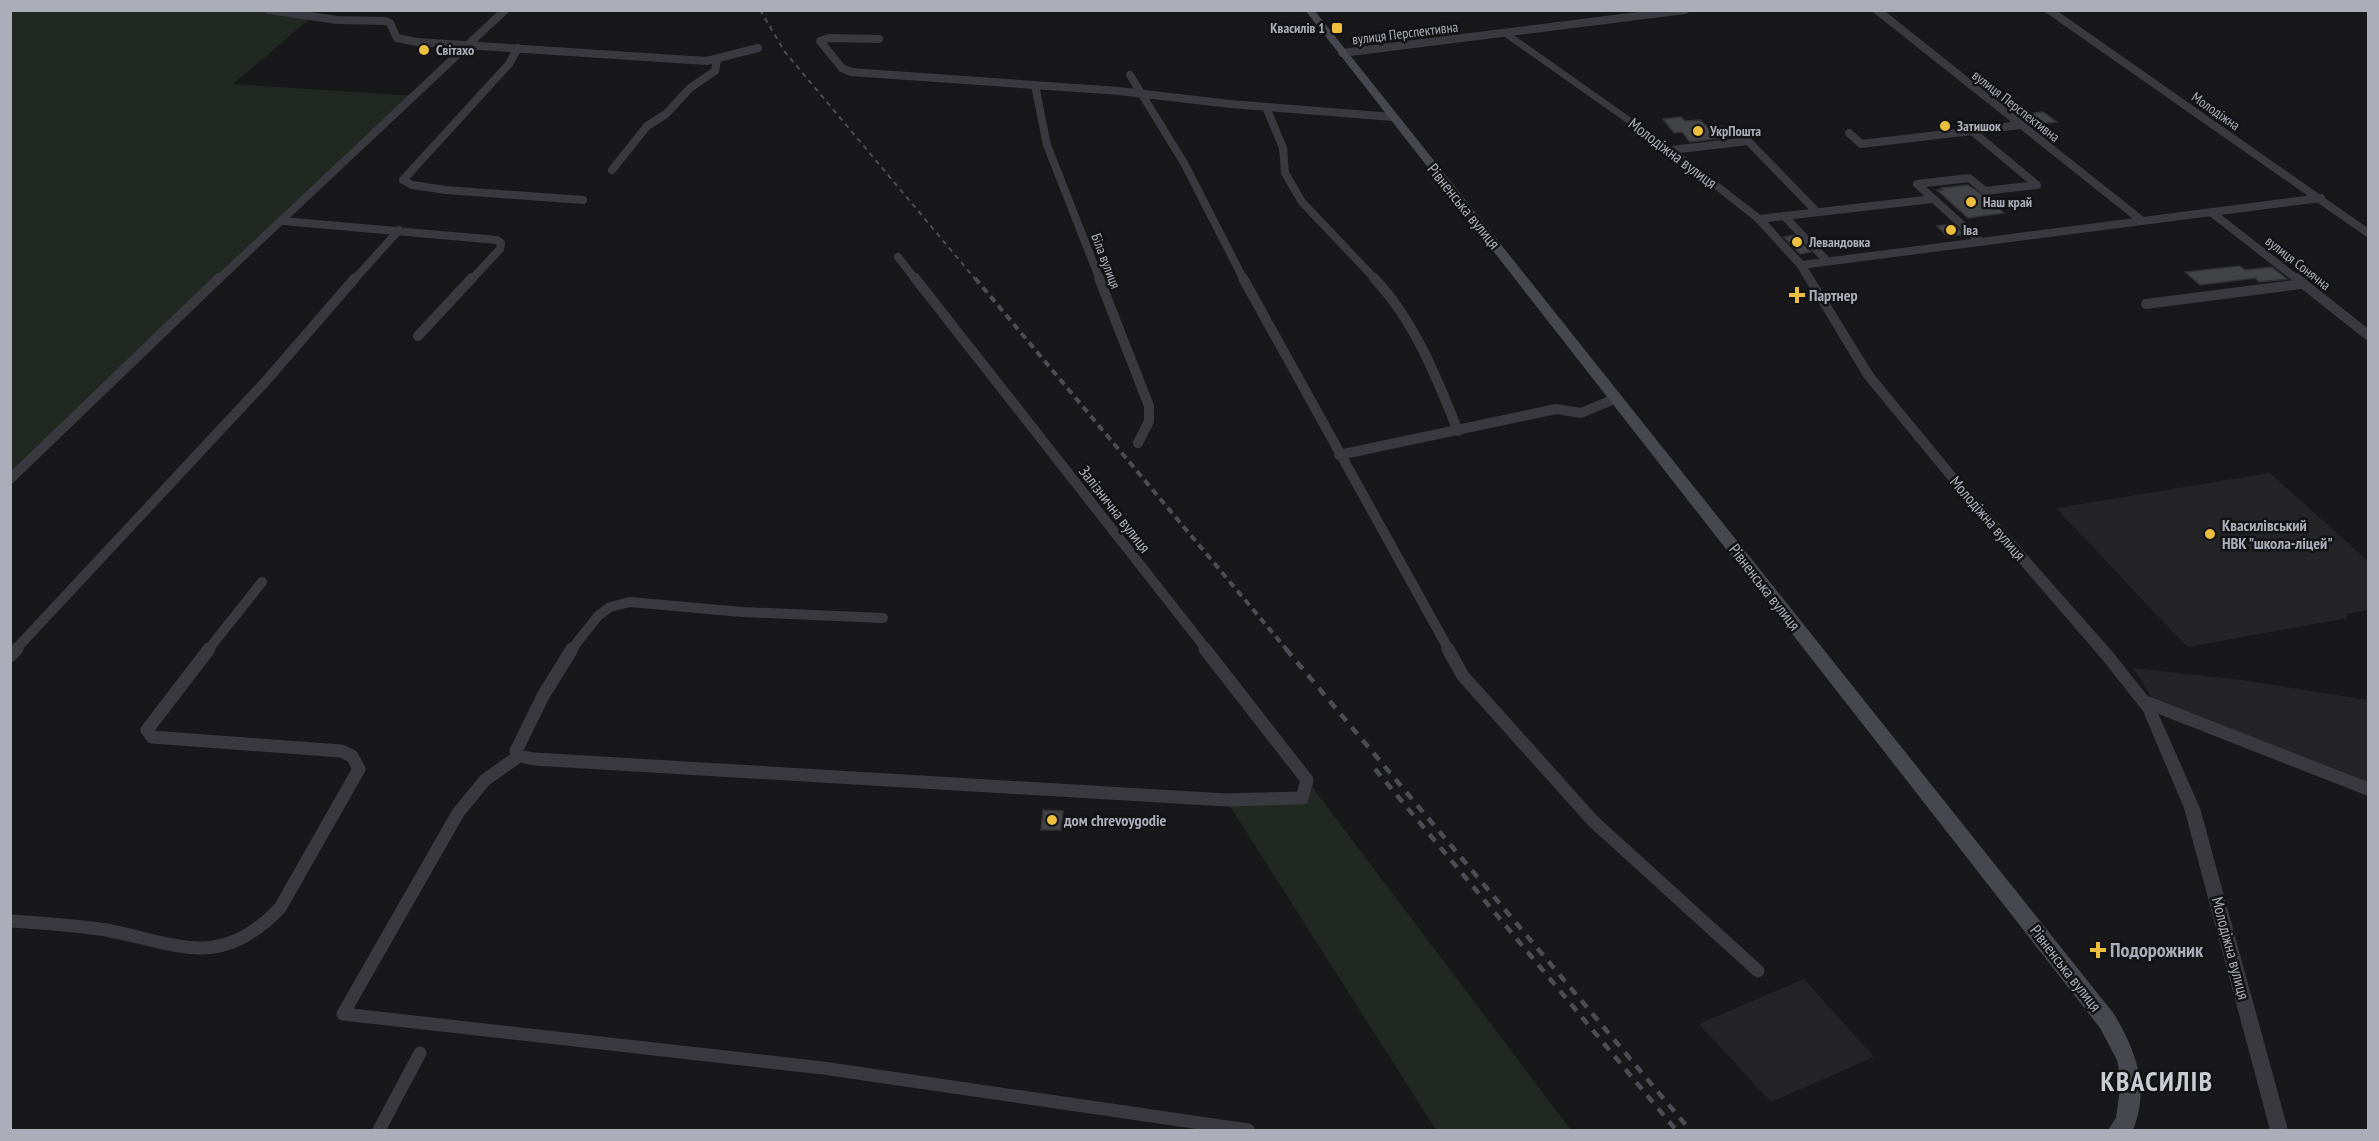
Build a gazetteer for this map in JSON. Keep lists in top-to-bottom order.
{
  "streets": {
    "main road": ["Рівненська вулиця"],
    "street": [
      "вулиця Перспективна",
      "Молодіжна",
      "Молодіжна вулиця",
      "Біла вулиця",
      "вулиця Сонячна",
      "Залізнична вулиця"
    ]
  },
  "crossings": [
    ["вулиця Перспективна", "Молодіжна вулиця"],
    ["вулиця Перспективна", "Рівненська вулиця"]
  ],
  "districts": ["КВАСИЛІВ"],
  "places": {
    "transit": ["Квасилів 1"],
    "other": [
      "Світахо",
      "Затишок",
      "УкрПошта",
      "Наш край",
      "Іва",
      "Левандовка",
      "Квасилівський НВК \"школа-ліцей\"",
      "дом chrevoygodie"
    ],
    "health": ["Партнер", "Подорожник"]
  }
}
